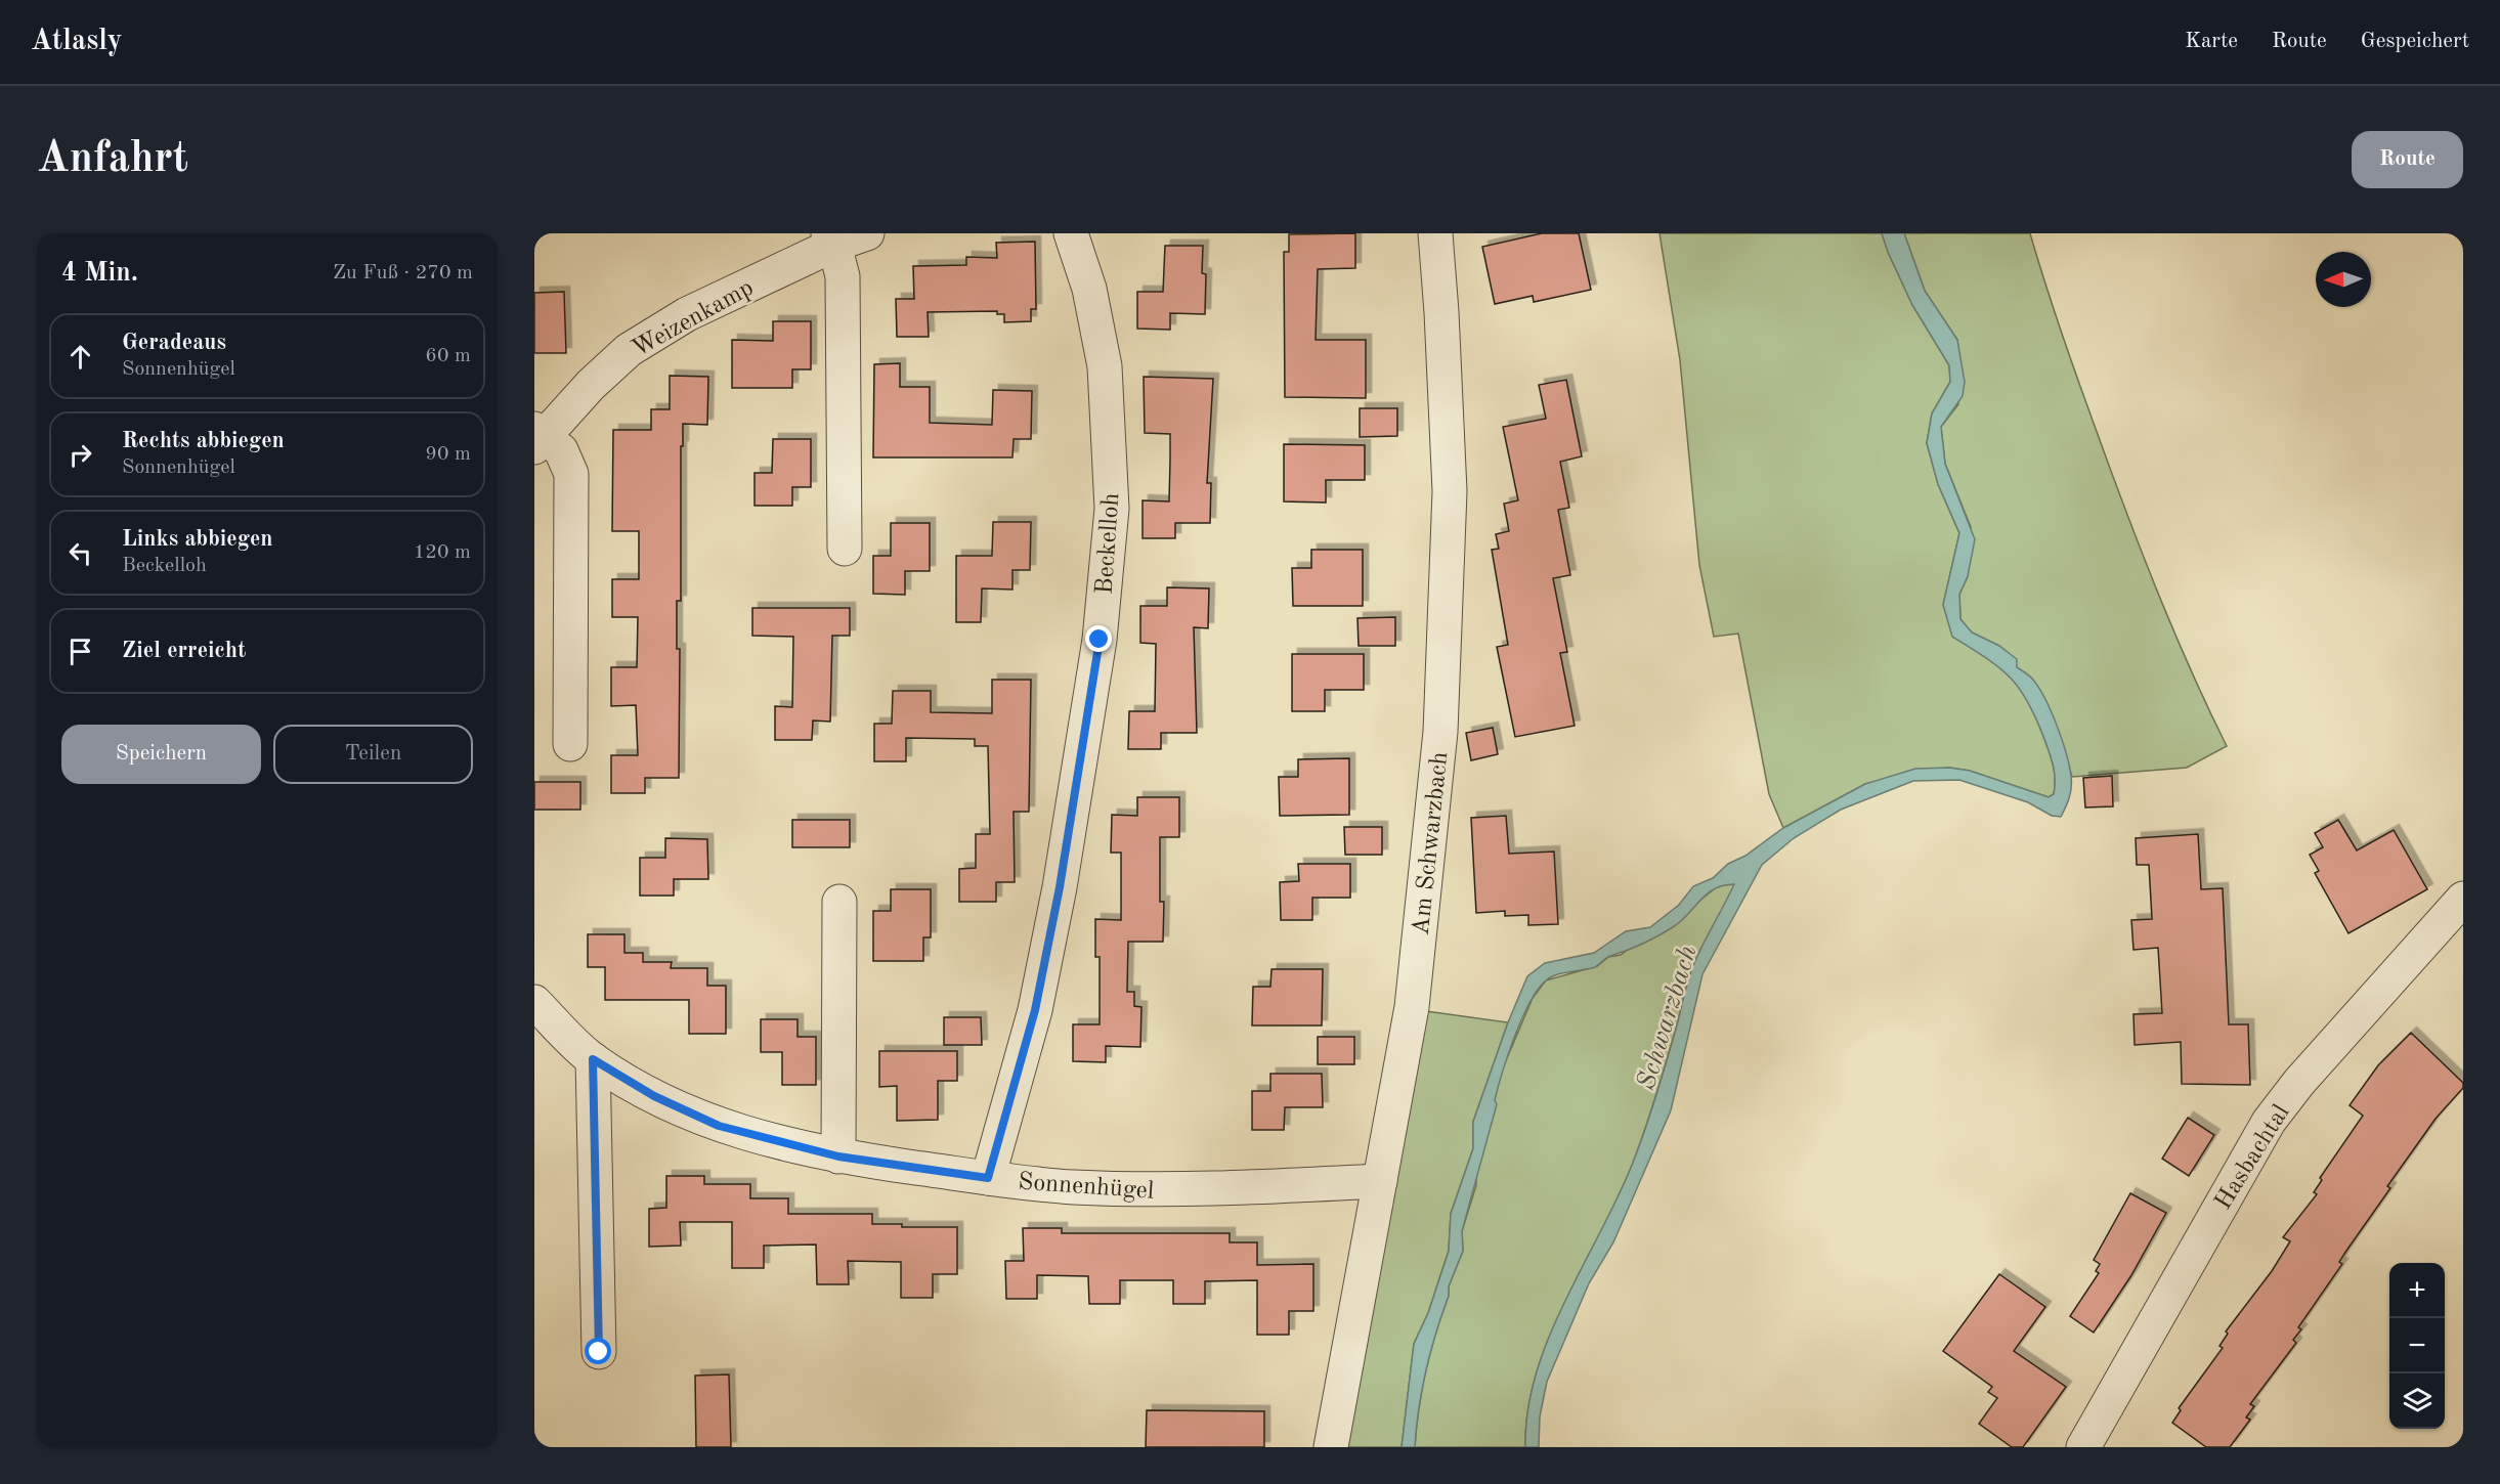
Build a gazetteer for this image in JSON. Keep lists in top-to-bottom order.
{
  "streets": {
    "street": [
      "Weizenkamp",
      "Beckelloh",
      "Am Schwarzbach",
      "Hasbachtal",
      "Sonnenhügel"
    ]
  },
  "crossings": [
    ["Beckelloh", "Sonnenhügel"],
    ["Am Schwarzbach", "Sonnenhügel"]
  ],
  "water": ["Schwarzbach"],
  "north": "left",
  "page": {
    "header": "Atlasly",
    "nav": ["Karte", "Route", "Gespeichert"],
    "buttons": [
      "Route",
      ["Speichern", "Teilen"]
    ],
    "title": "Anfahrt",
    "heading": ["4 Min.", "Zu Fuß · 270 m"],
    "list": [
      ["Geradeaus", "Sonnenhügel", "60 m"],
      ["Rechts abbiegen", "Sonnenhügel", "90 m"],
      ["Links abbiegen", "Beckelloh", "120 m"],
      "Ziel erreicht"
    ],
    "map_buttons": ["+", "−"]
  }
}
